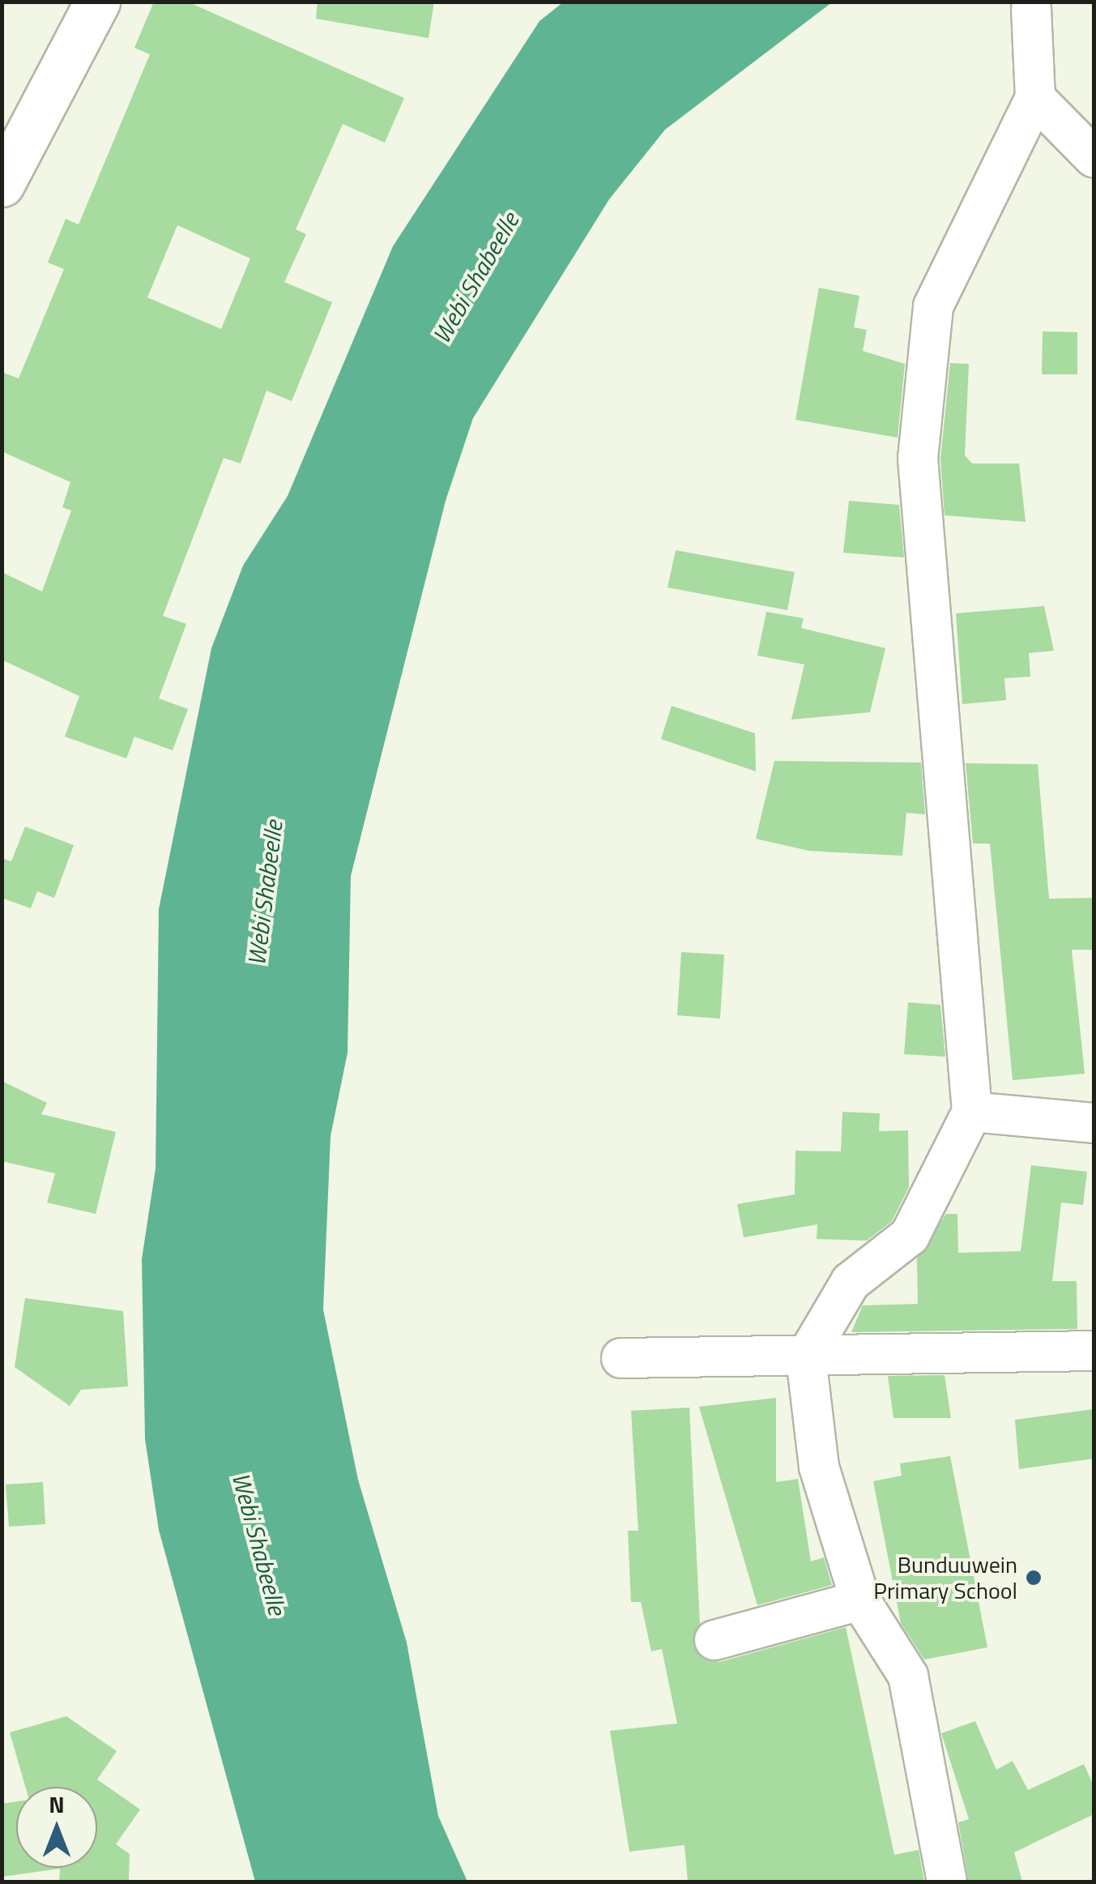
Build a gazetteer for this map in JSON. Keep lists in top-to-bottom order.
{
  "water": ["Webi Shabeelle"],
  "places": ["Bunduuwein Primary School"],
  "north": "top"
}
